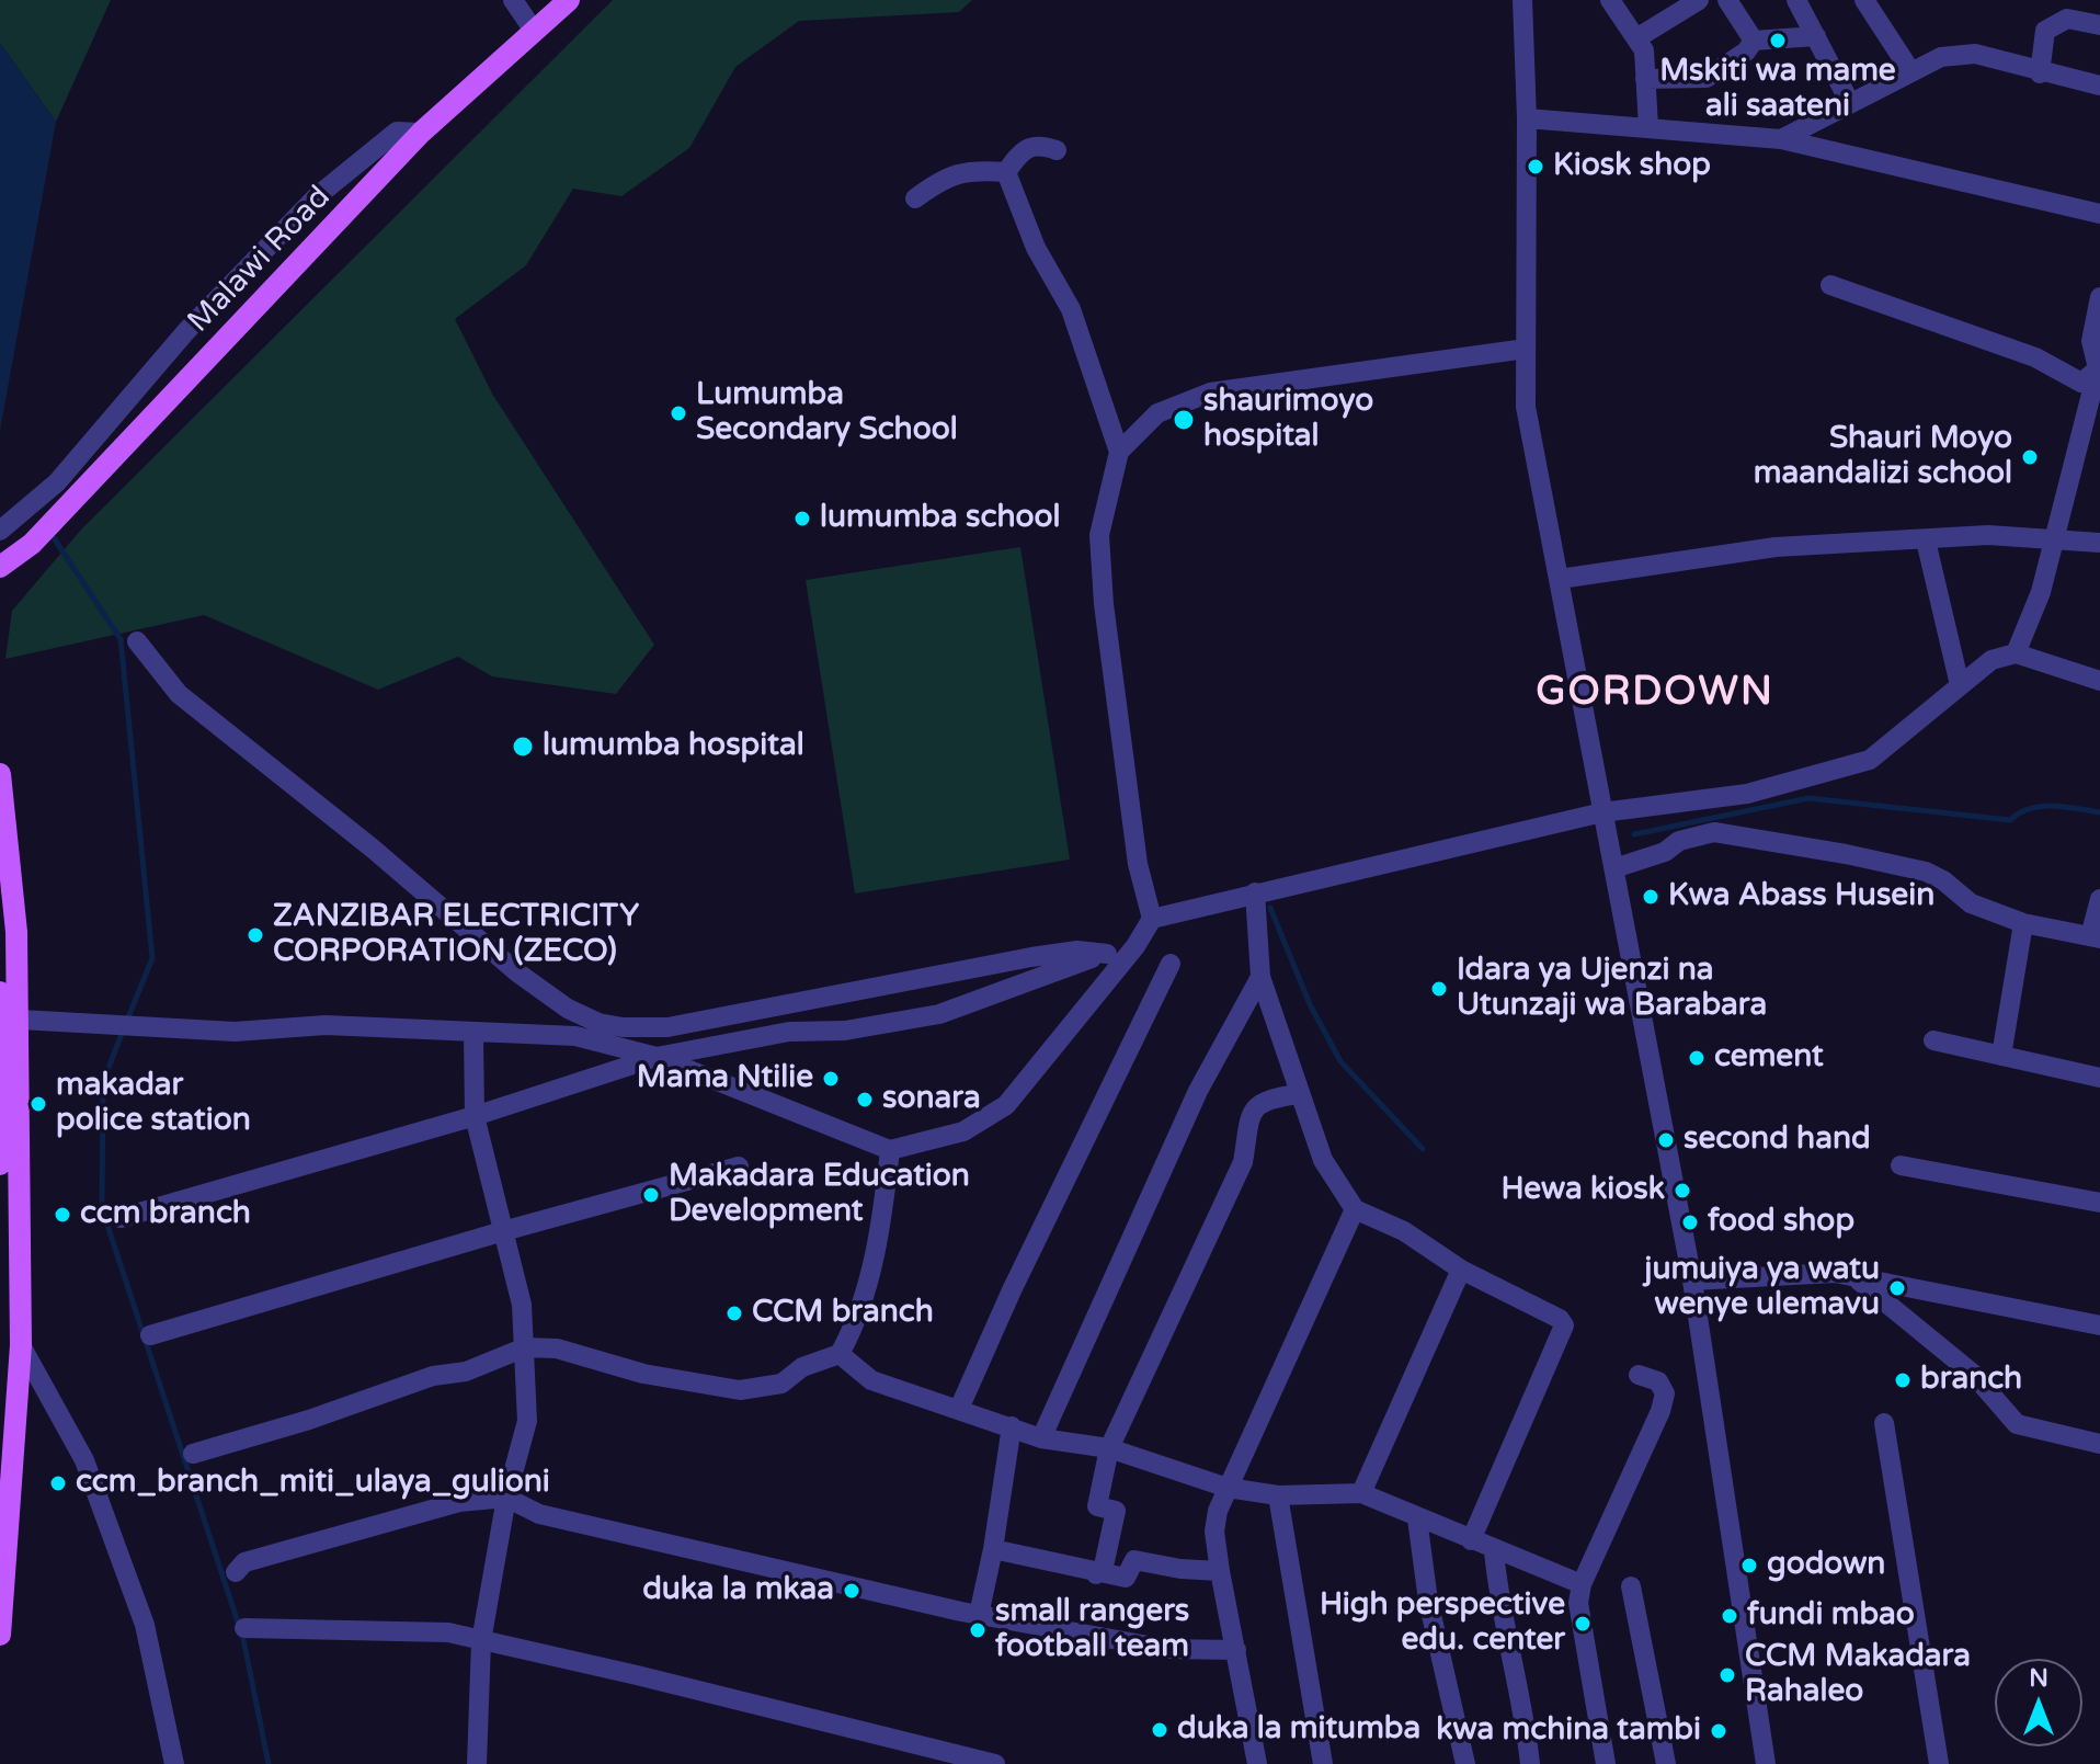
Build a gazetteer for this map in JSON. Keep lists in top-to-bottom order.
{
  "streets": {
    "main road": ["Malawi Road"]
  },
  "districts": ["GORDOWN"],
  "places": [
    "Mskiti wa mame ali saateni",
    "Kiosk shop",
    "Lumumba Secondary School",
    "shaurimoyo hospital",
    "Shauri Moyo maandalizi school",
    "lumumba school",
    "lumumba hospital",
    "Kwa Abass Husein",
    "ZANZIBAR ELECTRICITY CORPORATION (ZECO)",
    "Idara ya Ujenzi na Utunzaji wa Barabara",
    "cement",
    "Mama Ntilie",
    "sonara",
    "makadar police station",
    "second hand",
    "Hewa kiosk",
    "Makadara Education Development",
    "ccm branch",
    "food shop",
    "jumuiya ya watu wenye ulemavu",
    "CCM branch",
    "branch",
    "ccm_branch_miti_ulaya_gulioni",
    "godown",
    "duka la mkaa",
    "fundi mbao",
    "High perspective edu. center",
    "small rangers football team",
    "CCM Makadara Rahaleo",
    "duka la mitumba",
    "kwa mchina tambi"
  ],
  "north": "top"
}
